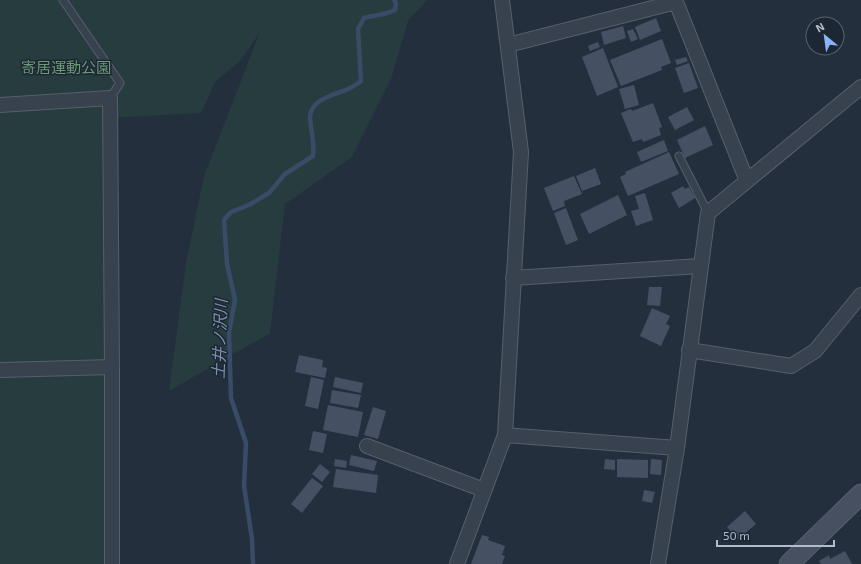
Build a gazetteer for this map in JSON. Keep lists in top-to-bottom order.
{
  "water": ["土井ノ沢川"],
  "parks": ["寄居運動公園"],
  "scale_bar": "50 m",
  "north": "top left"
}
